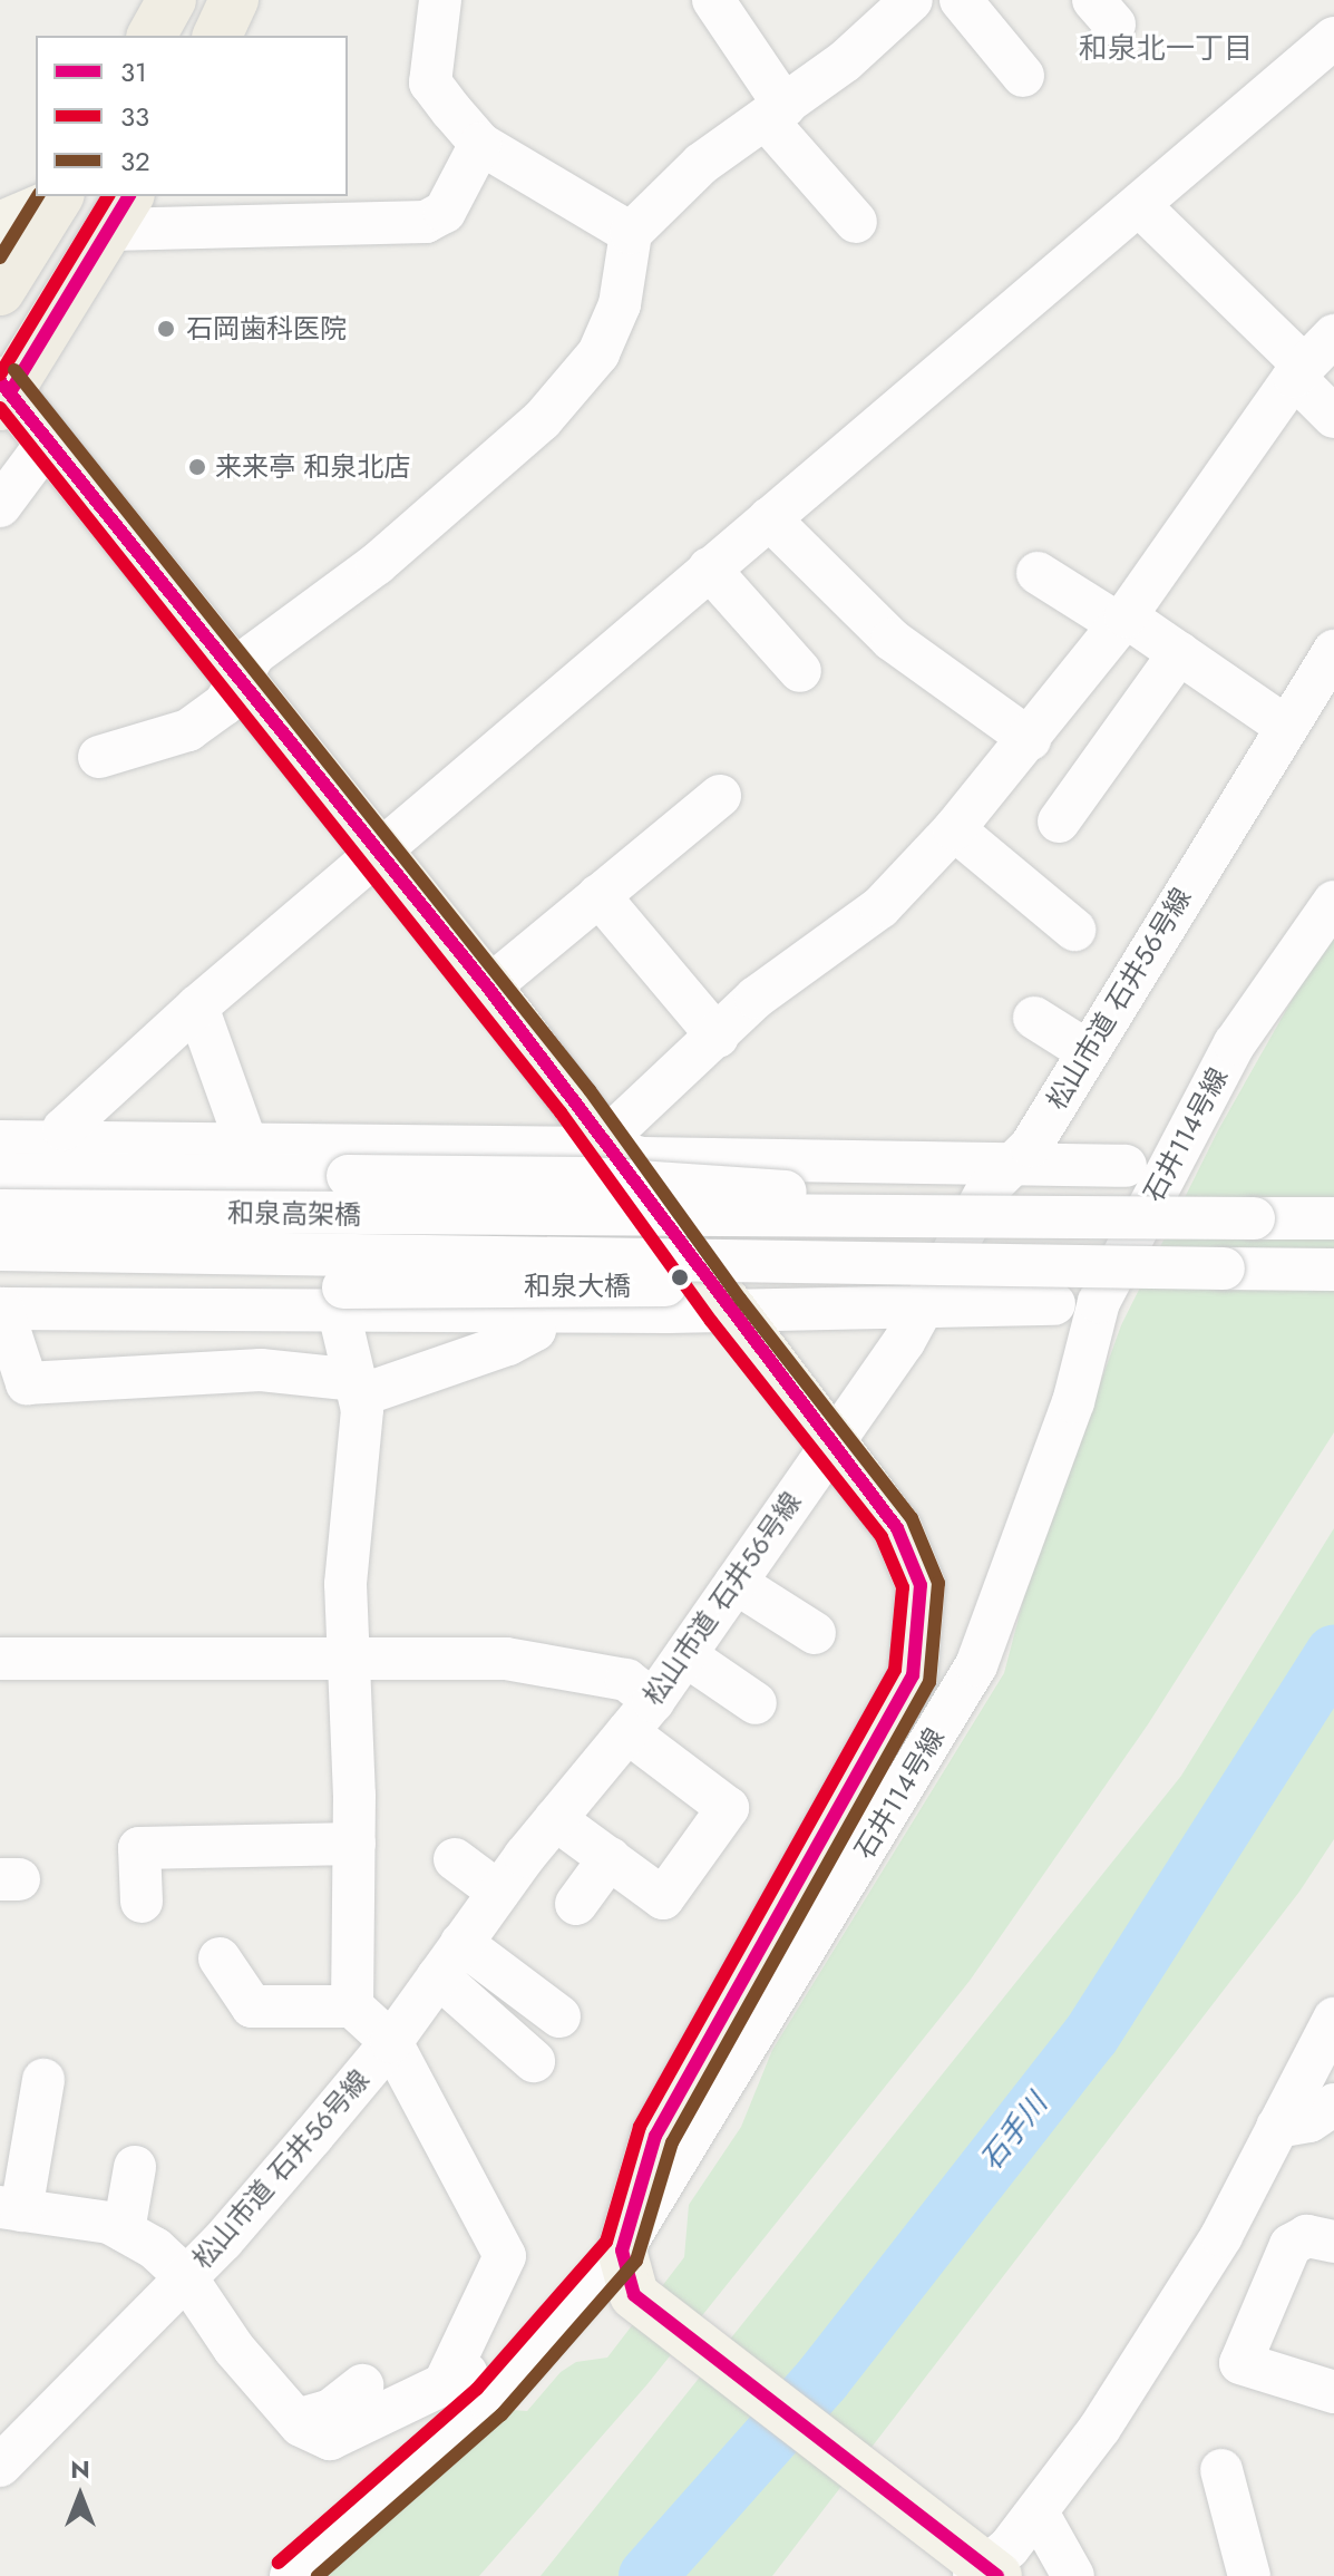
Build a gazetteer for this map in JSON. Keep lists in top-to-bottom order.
{
  "streets": {
    "street": [
      "松山市道 石井56号線",
      "石井114号線",
      "和泉高架橋",
      "和泉大橋"
    ]
  },
  "crossings": [
    ["和泉高架橋", "和泉大橋"]
  ],
  "districts": ["和泉北一丁目"],
  "water": ["石手川"],
  "places": ["石岡歯科医院", "来来亭 和泉北店"],
  "lines": ["transit line 31", "transit line 33", "transit line 32"],
  "legend": ["31", "33", "32"],
  "north": "top"
}
